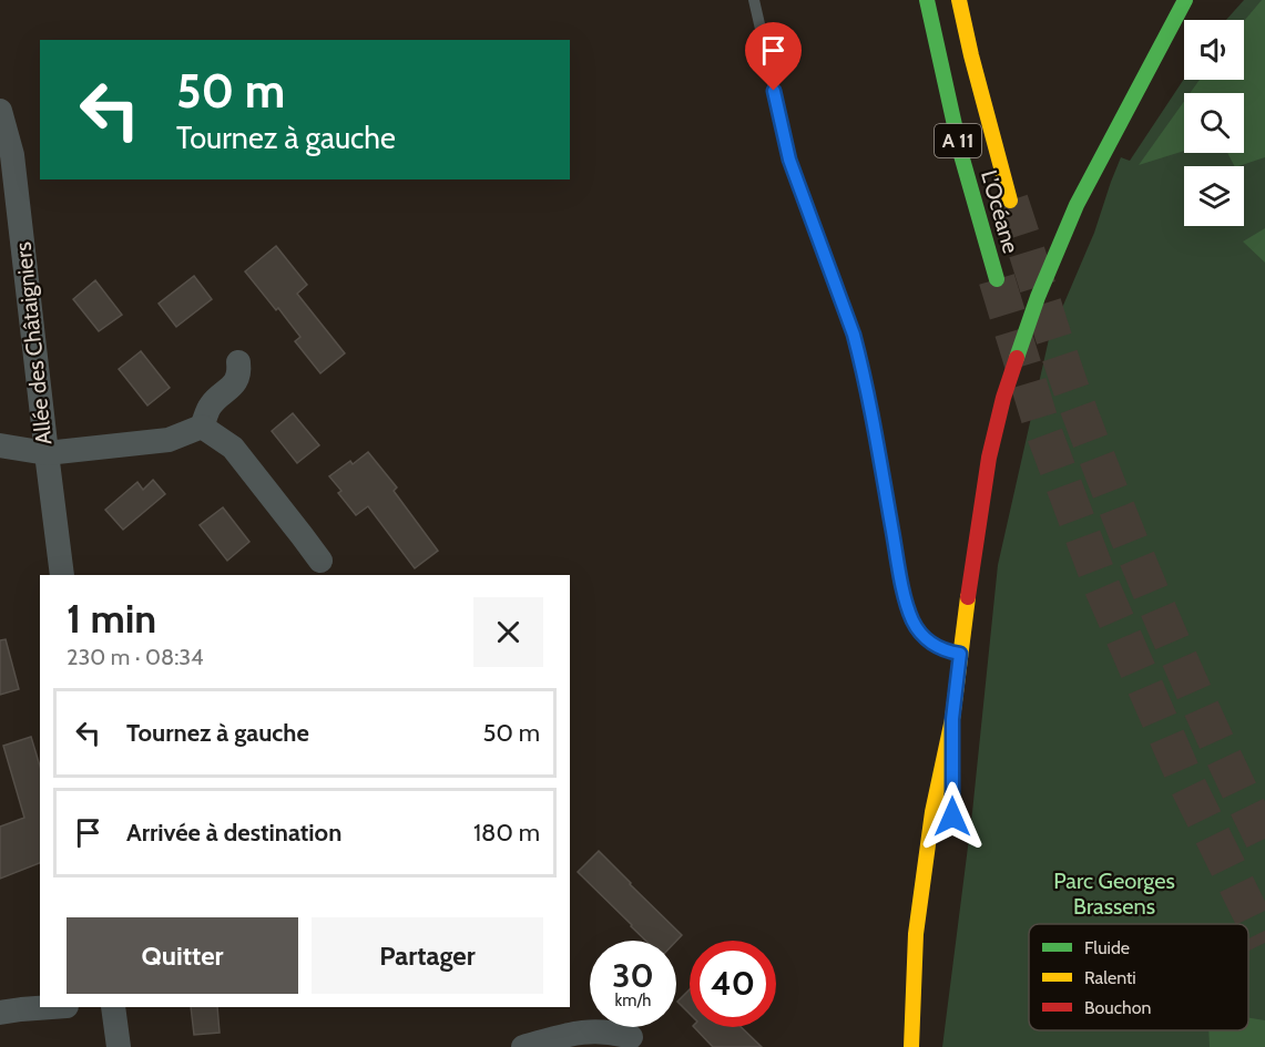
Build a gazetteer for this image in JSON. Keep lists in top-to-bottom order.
{
  "streets": {
    "main road": ["A 11", "L’Océane"],
    "street": ["Allée des Châtaigniers"]
  },
  "parks": ["Parc Georges Brassens"],
  "legend": ["Fluide", "Ralenti", "Bouchon"],
  "page": {
    "turn": ["50 m", "Tournez à gauche"],
    "heading": ["1 min", "230 m · 08:34"],
    "list": [
      {
        "name": "Tournez à gauche",
        "value": "50 m"
      },
      {
        "name": "Arrivée à destination",
        "value": "180 m"
      }
    ],
    "buttons": ["Quitter", "Partager"],
    "speed": "30 km/h",
    "limit": "40"
  }
}
